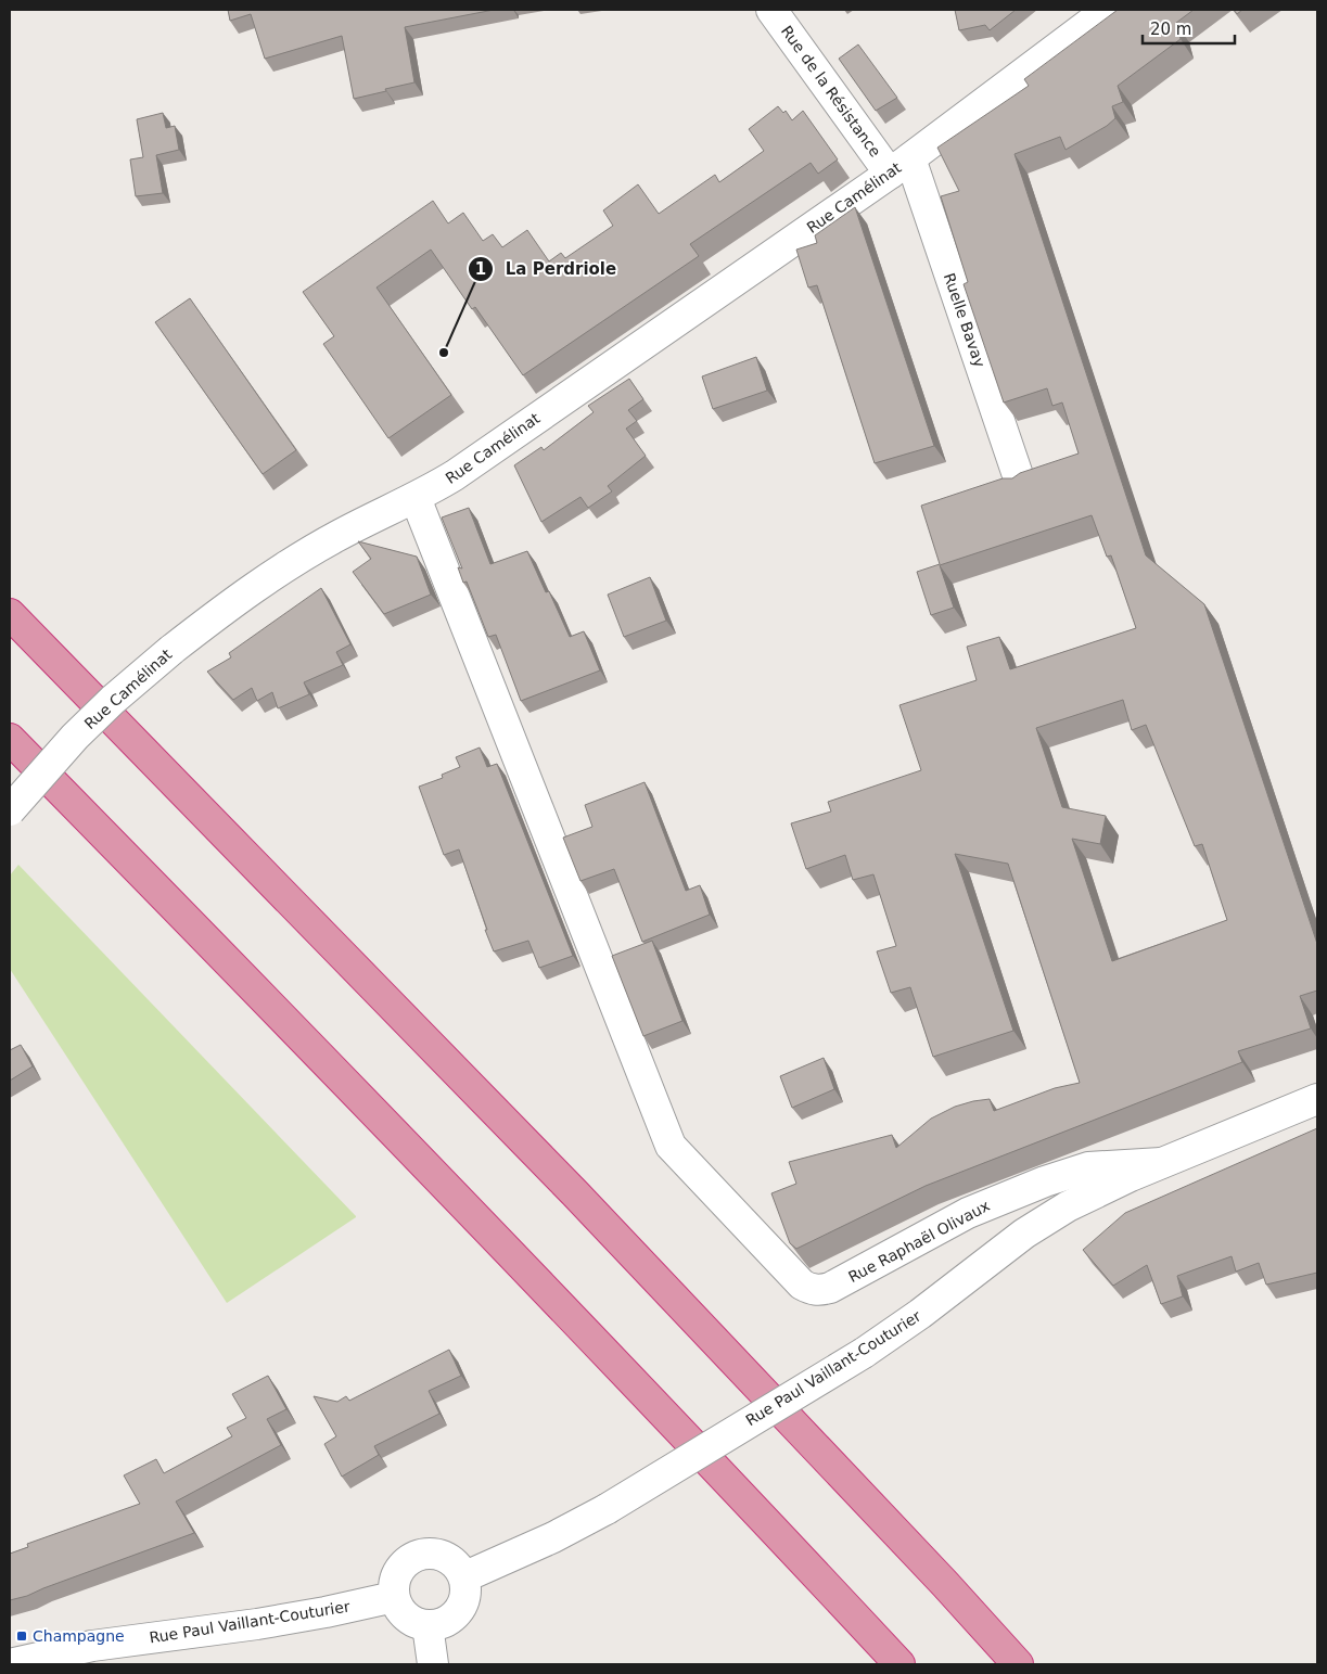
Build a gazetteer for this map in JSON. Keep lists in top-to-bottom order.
{
  "streets": {
    "street": [
      "Rue de la Résistance",
      "Rue Camélinat",
      "Ruelle Bavay",
      "Rue Raphaël Olivaux",
      "Rue Paul Vaillant-Couturier"
    ]
  },
  "crossings": [
    ["Rue de la Résistance", "Rue Camélinat"],
    ["Rue de la Résistance", "Ruelle Bavay"],
    ["Rue Camélinat", "Ruelle Bavay"],
    ["Rue Camélinat", "Rue Raphaël Olivaux"],
    ["Rue Raphaël Olivaux", "Rue Paul Vaillant-Couturier"]
  ],
  "places": {
    "other": ["La Perdriole"],
    "transit": ["Champagne"]
  },
  "scale_bar": "20 m"
}
